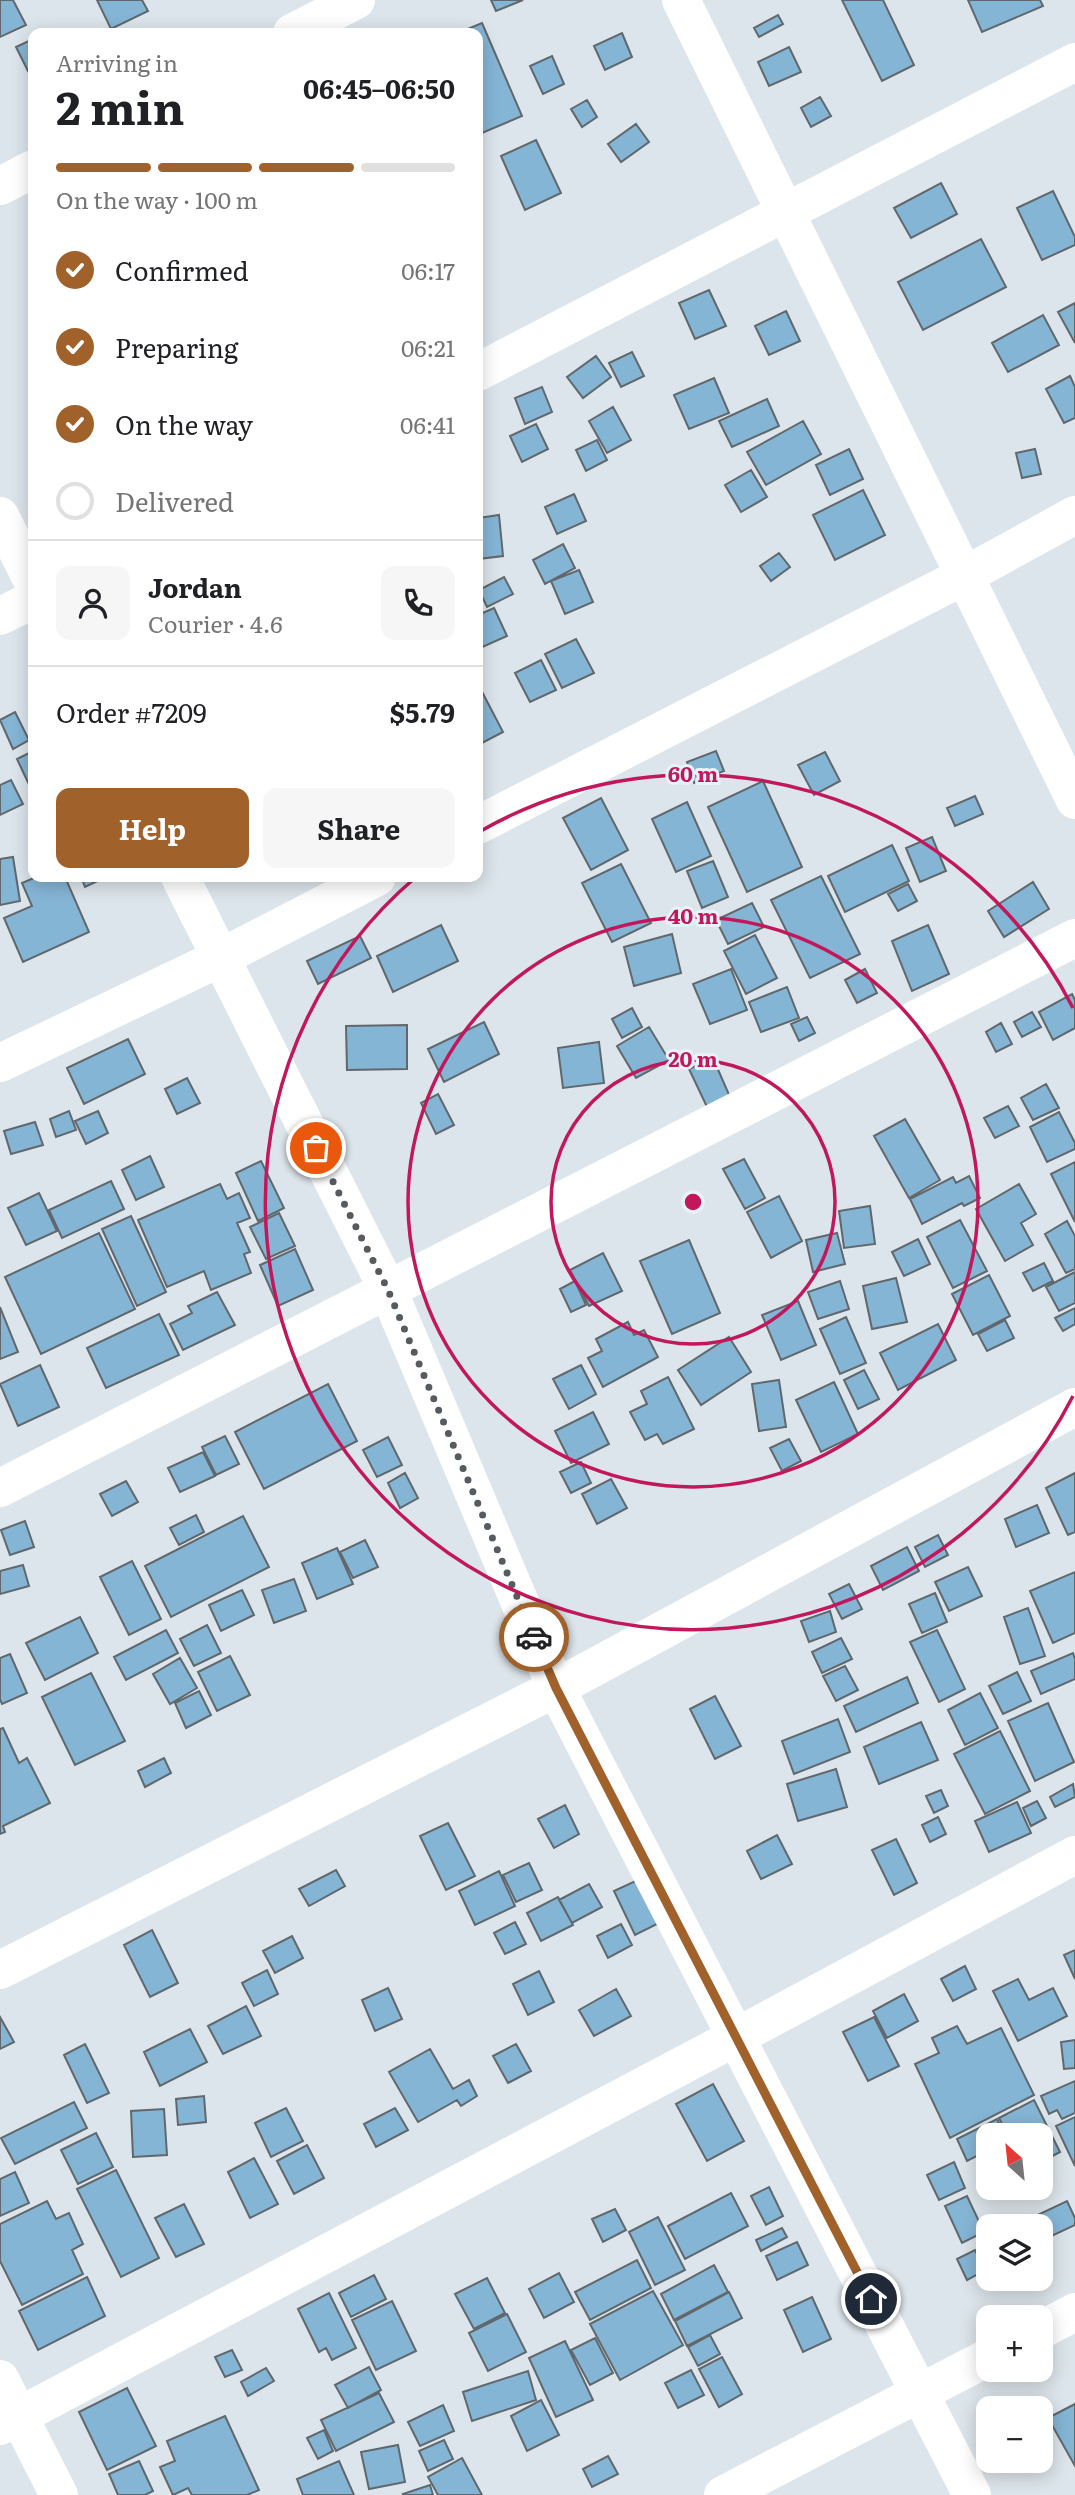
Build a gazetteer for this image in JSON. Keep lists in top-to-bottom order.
{
  "north": "top left",
  "page": {
    "heading": ["2 min", "Arriving in", "06:45–06:50"],
    "panel": [
      "Jordan",
      "Courier · 4.6",
      "Order #7209",
      "$5.79"
    ],
    "bar": "On the way · 100 m",
    "list": [
      ["Confirmed", "06:17"],
      ["Preparing", "06:21"],
      ["On the way", "06:41"],
      "Delivered"
    ],
    "buttons": ["Help", "Share"],
    "map_buttons": ["+", "−"]
  },
  "rings": ["60 m", "40 m", "20 m"]
}
